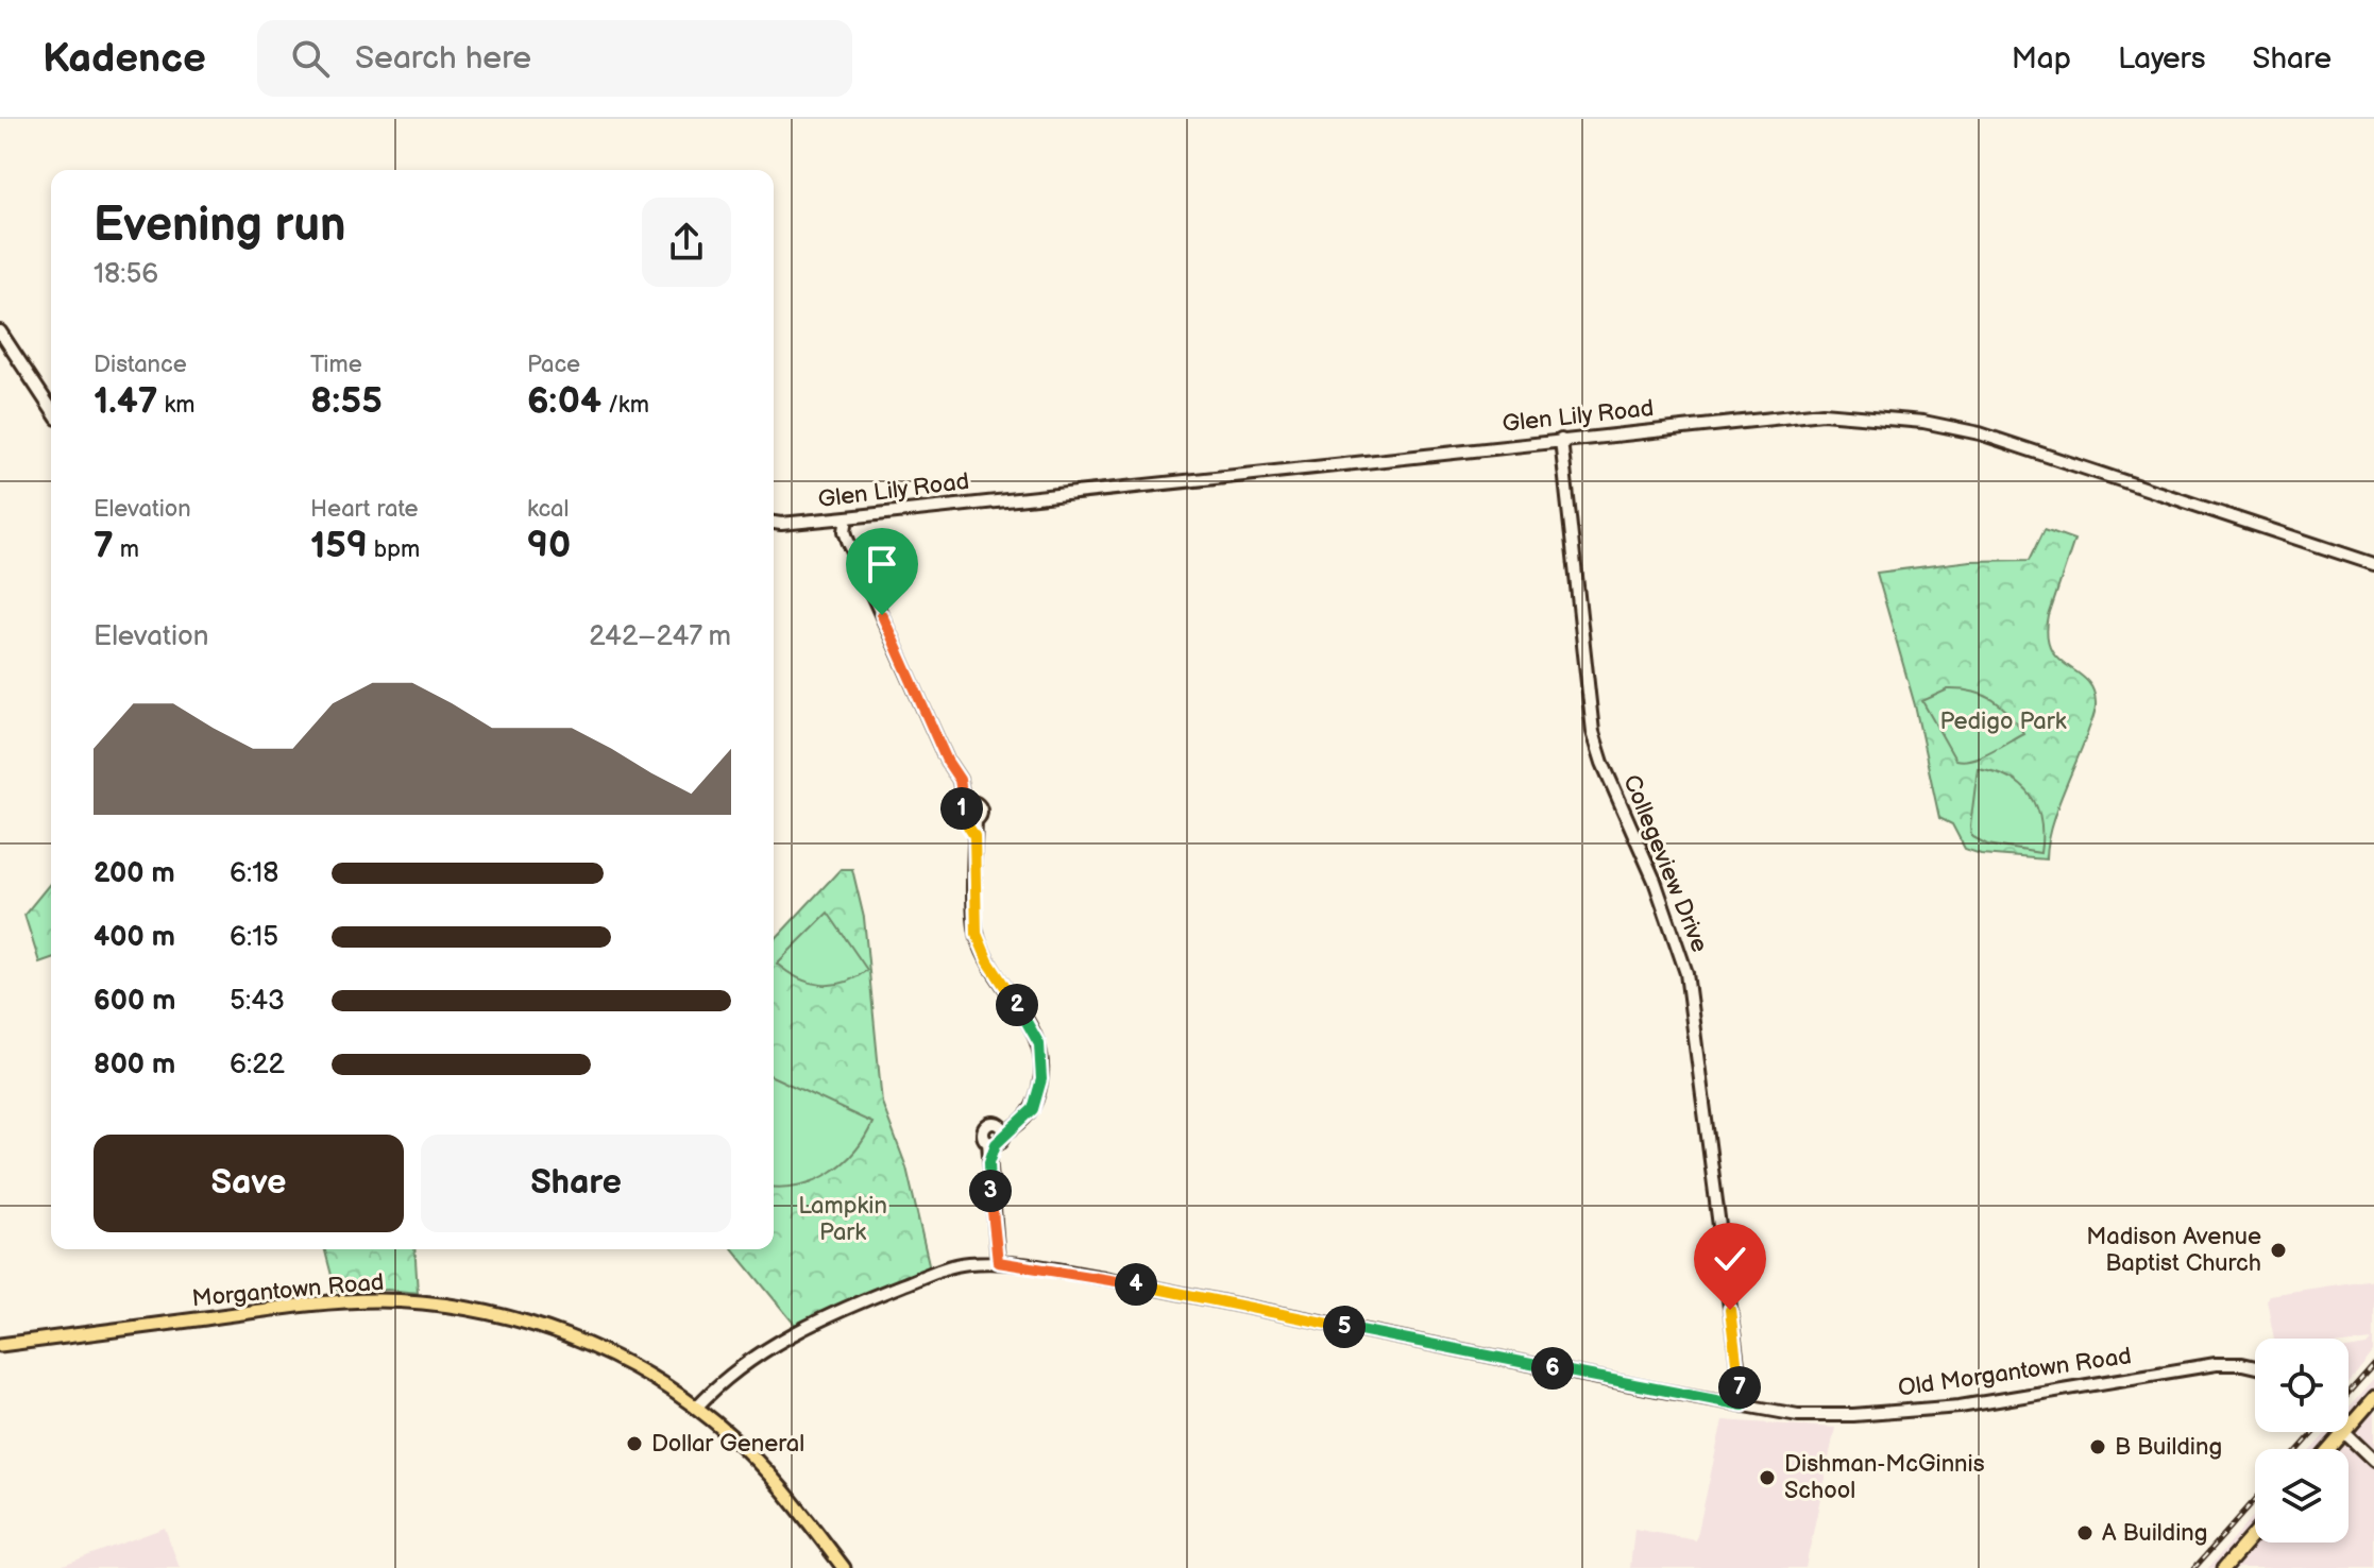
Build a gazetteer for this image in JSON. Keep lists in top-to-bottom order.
{
  "streets": {
    "main road": ["Morgantown Road"],
    "street": ["Glen Lily Road", "Collegeview Drive", "Old Morgantown Road"]
  },
  "crossings": [
    ["Glen Lily Road", "Collegeview Drive"],
    ["Collegeview Drive", "Old Morgantown Road"],
    ["Morgantown Road", "Old Morgantown Road"]
  ],
  "parks": ["Pedigo Park", "Lampkin Park"],
  "places": [
    "Madison Avenue Baptist Church",
    "Dollar General",
    "B Building",
    "Dishman-McGinnis School",
    "A Building"
  ],
  "page": {
    "header": "Kadence",
    "search": "Search here",
    "nav": ["Map", "Layers", "Share"],
    "heading": ["Evening run", "18:56"],
    "stats": [
      ["Distance", "1.47 km"],
      ["Time", "8:55"],
      ["Pace", "6:04 /km"],
      ["Elevation", "7 m"],
      ["Heart rate", "159 bpm"],
      ["kcal", "90"]
    ],
    "chart": ["Elevation", "242–247 m"],
    "pins": [
      "1",
      "2",
      "3",
      "4",
      "5",
      "6",
      "7"
    ],
    "list": [
      {
        "name": "200 m",
        "note": "6:18"
      },
      {
        "name": "400 m",
        "note": "6:15"
      },
      {
        "name": "600 m",
        "note": "5:43"
      },
      {
        "name": "800 m",
        "note": "6:22"
      }
    ],
    "buttons": ["Save", "Share"]
  }
}
